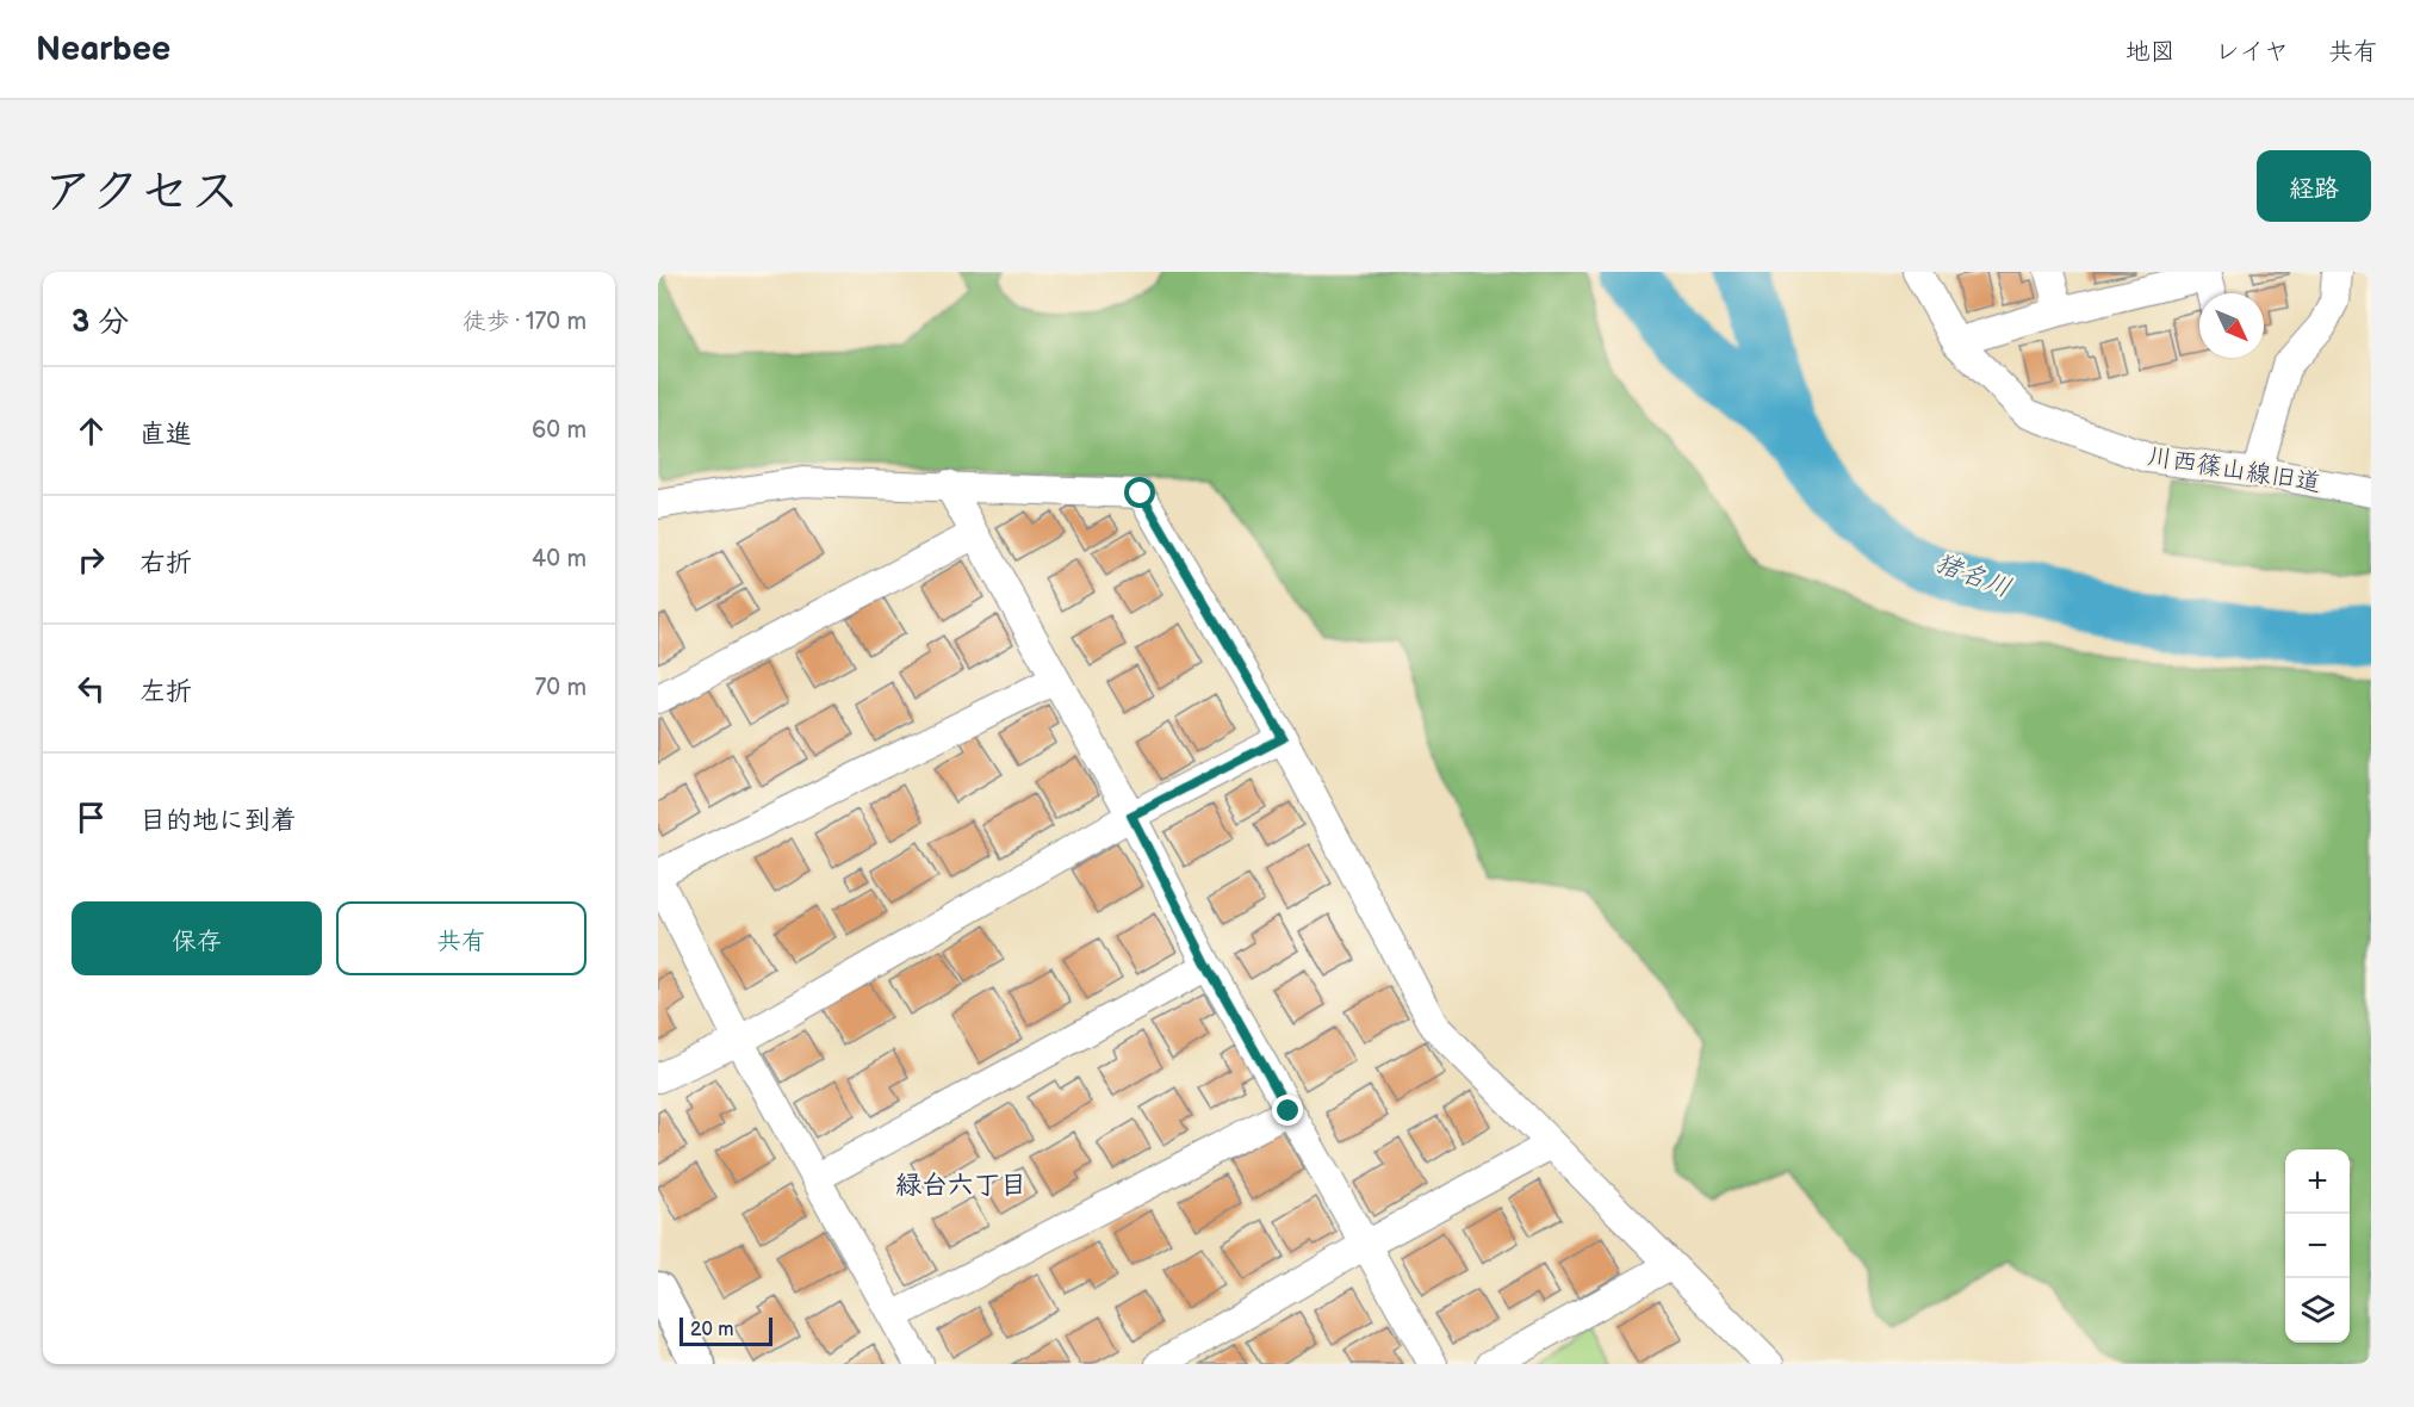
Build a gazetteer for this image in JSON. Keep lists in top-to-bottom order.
{
  "streets": {
    "street": ["川西篠山線旧道"]
  },
  "districts": ["緑台六丁目"],
  "water": ["猪名川"],
  "scale_bar": "20 m",
  "north": "bottom right",
  "page": {
    "header": "Nearbee",
    "nav": ["地図", "レイヤ", "共有"],
    "title": "アクセス",
    "buttons": [
      "経路",
      ["保存", "共有"]
    ],
    "heading": ["3 分", "徒歩 · 170 m"],
    "list": [
      ["直進", "60 m"],
      ["右折", "40 m"],
      ["左折", "70 m"],
      "目的地に到着"
    ],
    "map_buttons": ["+", "−"],
    "scale": "20 m"
  }
}
